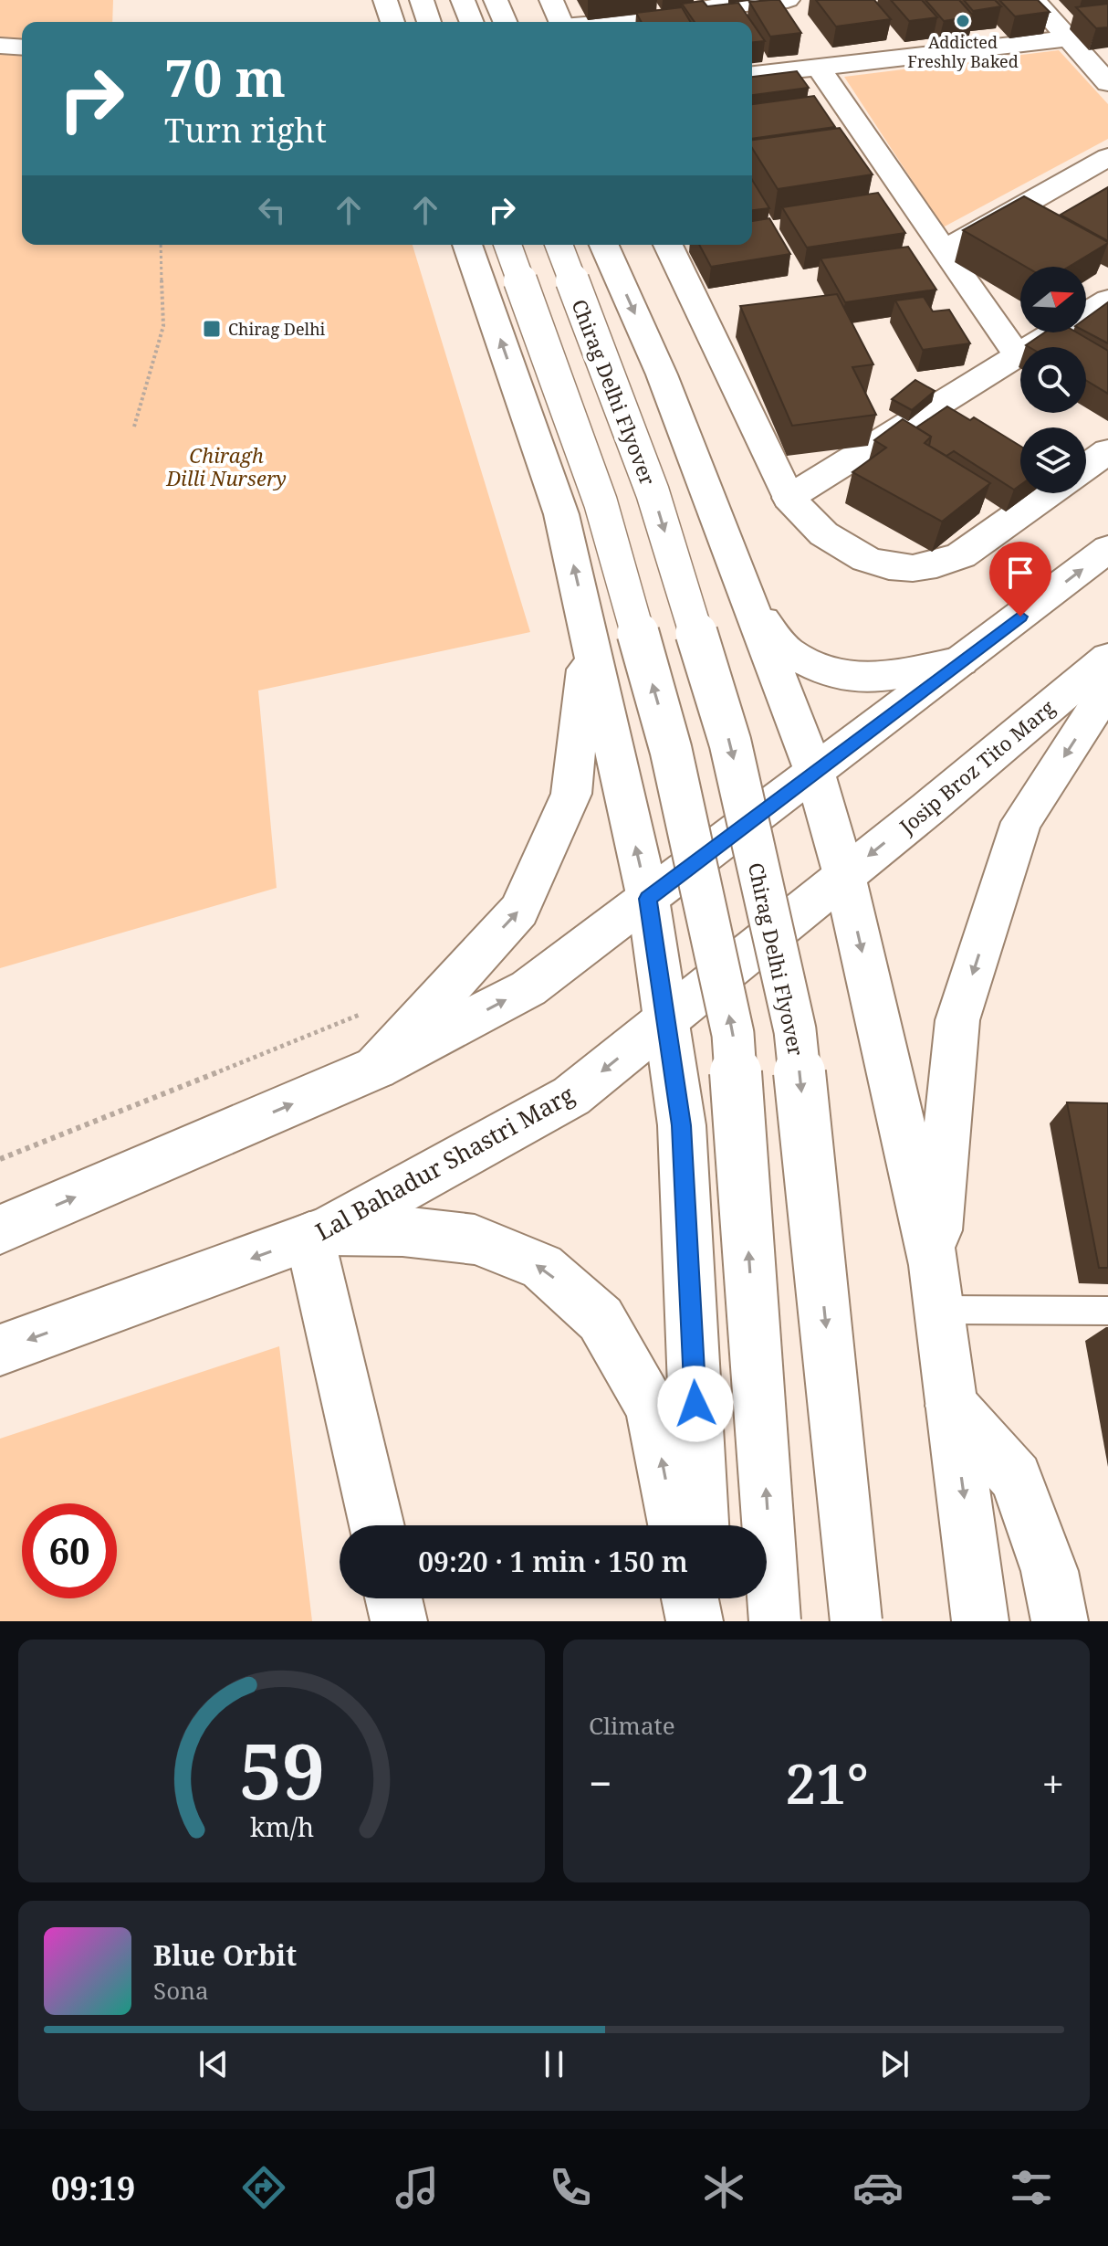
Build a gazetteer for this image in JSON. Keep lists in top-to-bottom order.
{
  "streets": {
    "main road": ["Chirag Delhi Flyover", "Josip Broz Tito Marg", "Lal Bahadur Shastri Marg"]
  },
  "crossings": [
    ["Josip Broz Tito Marg", "Lal Bahadur Shastri Marg"]
  ],
  "parks": ["Chiragh Dilli Nursery"],
  "places": {
    "other": ["Addicted Freshly Baked"],
    "transit": ["Chirag Delhi"]
  },
  "north": "right",
  "page": {
    "turn": ["70 m", "Turn right"],
    "limit": "60",
    "trip": "09:20 · 1 min · 150 m",
    "tile": "Climate",
    "heat": ["−", "21°", "+"],
    "song": ["Blue Orbit", "Sona"],
    "tabs": "09:19",
    "gauge": ["59", "km/h"]
  }
}
